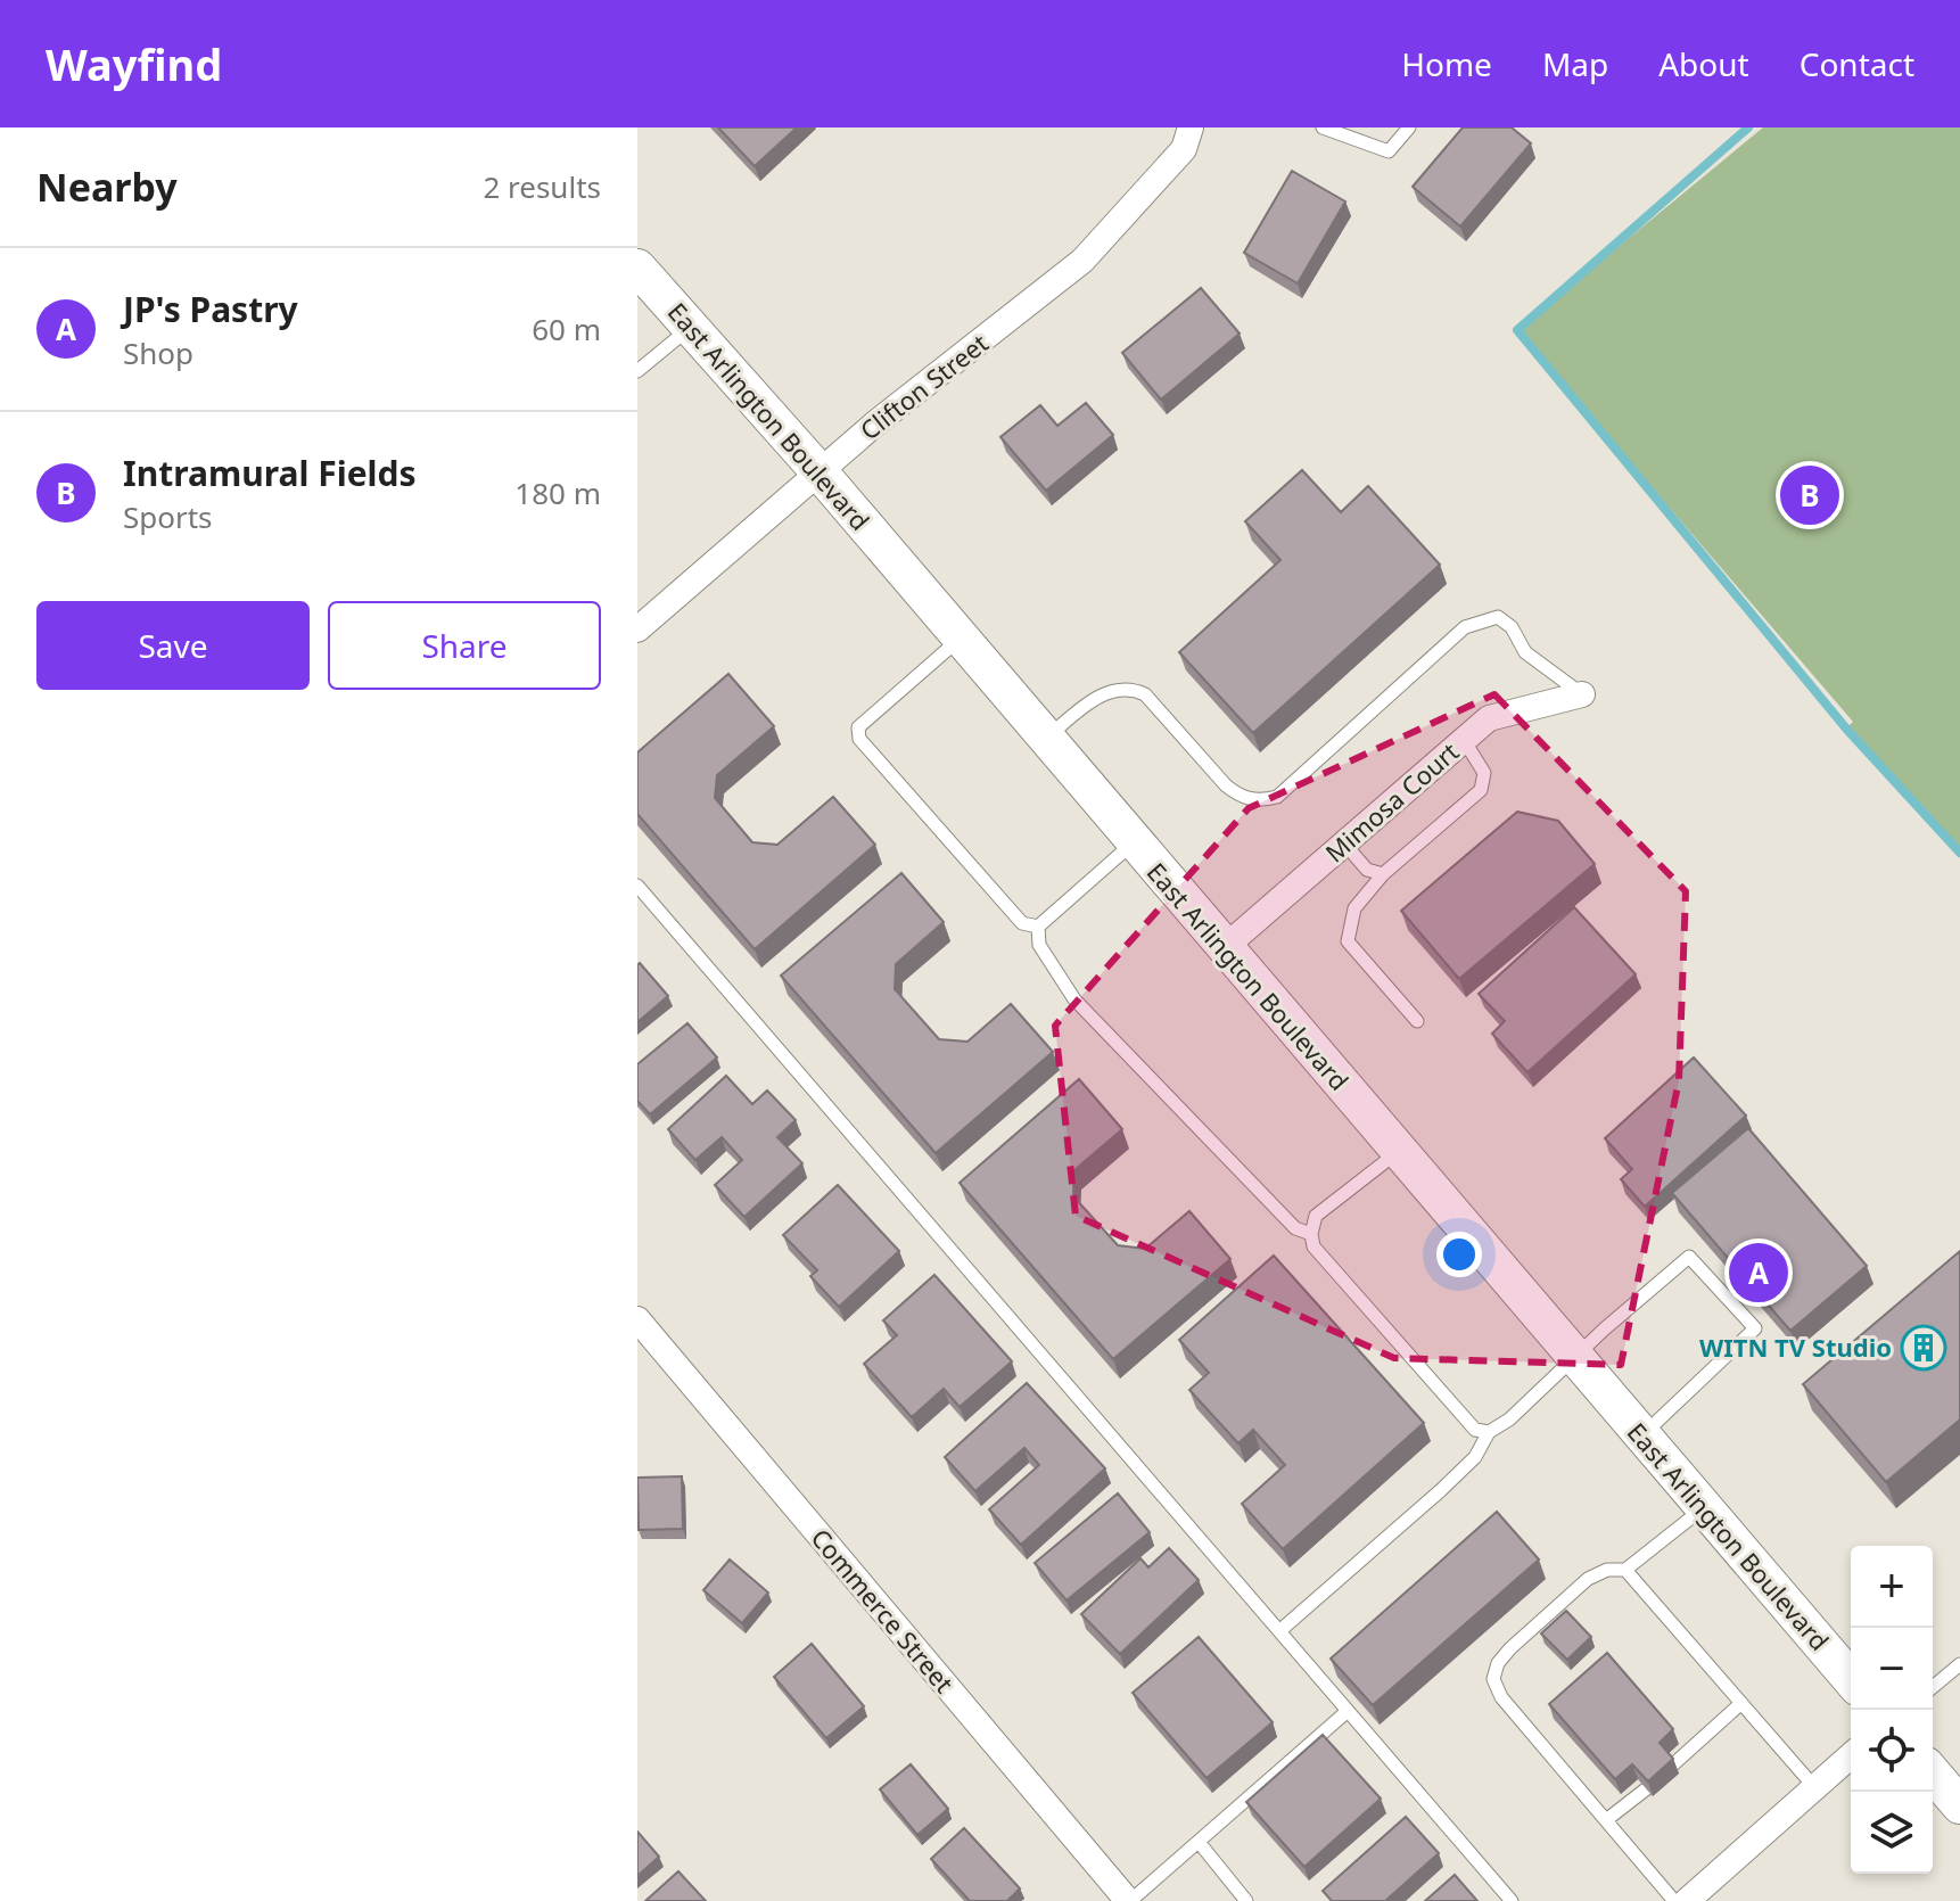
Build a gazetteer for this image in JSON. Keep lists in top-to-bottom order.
{
  "streets": {
    "main road": ["East Arlington Boulevard"],
    "street": ["Clifton Street", "Mimosa Court", "Commerce Street"]
  },
  "crossings": [
    ["Clifton Street", "East Arlington Boulevard"],
    ["East Arlington Boulevard", "Mimosa Court"]
  ],
  "places": {
    "building": ["WITN TV Studio"]
  },
  "page": {
    "header": "Wayfind",
    "nav": [
      "Home",
      "Map",
      "About",
      "Contact"
    ],
    "heading": ["Nearby", "2 results"],
    "list": [
      {
        "mark": "A",
        "name": "JP's Pastry",
        "note": "Shop",
        "value": "60 m"
      },
      {
        "mark": "B",
        "name": "Intramural Fields",
        "note": "Sports",
        "value": "180 m"
      }
    ],
    "pins": ["B", "A"],
    "buttons": ["Save", "Share"],
    "map_buttons": ["+", "−"]
  }
}
